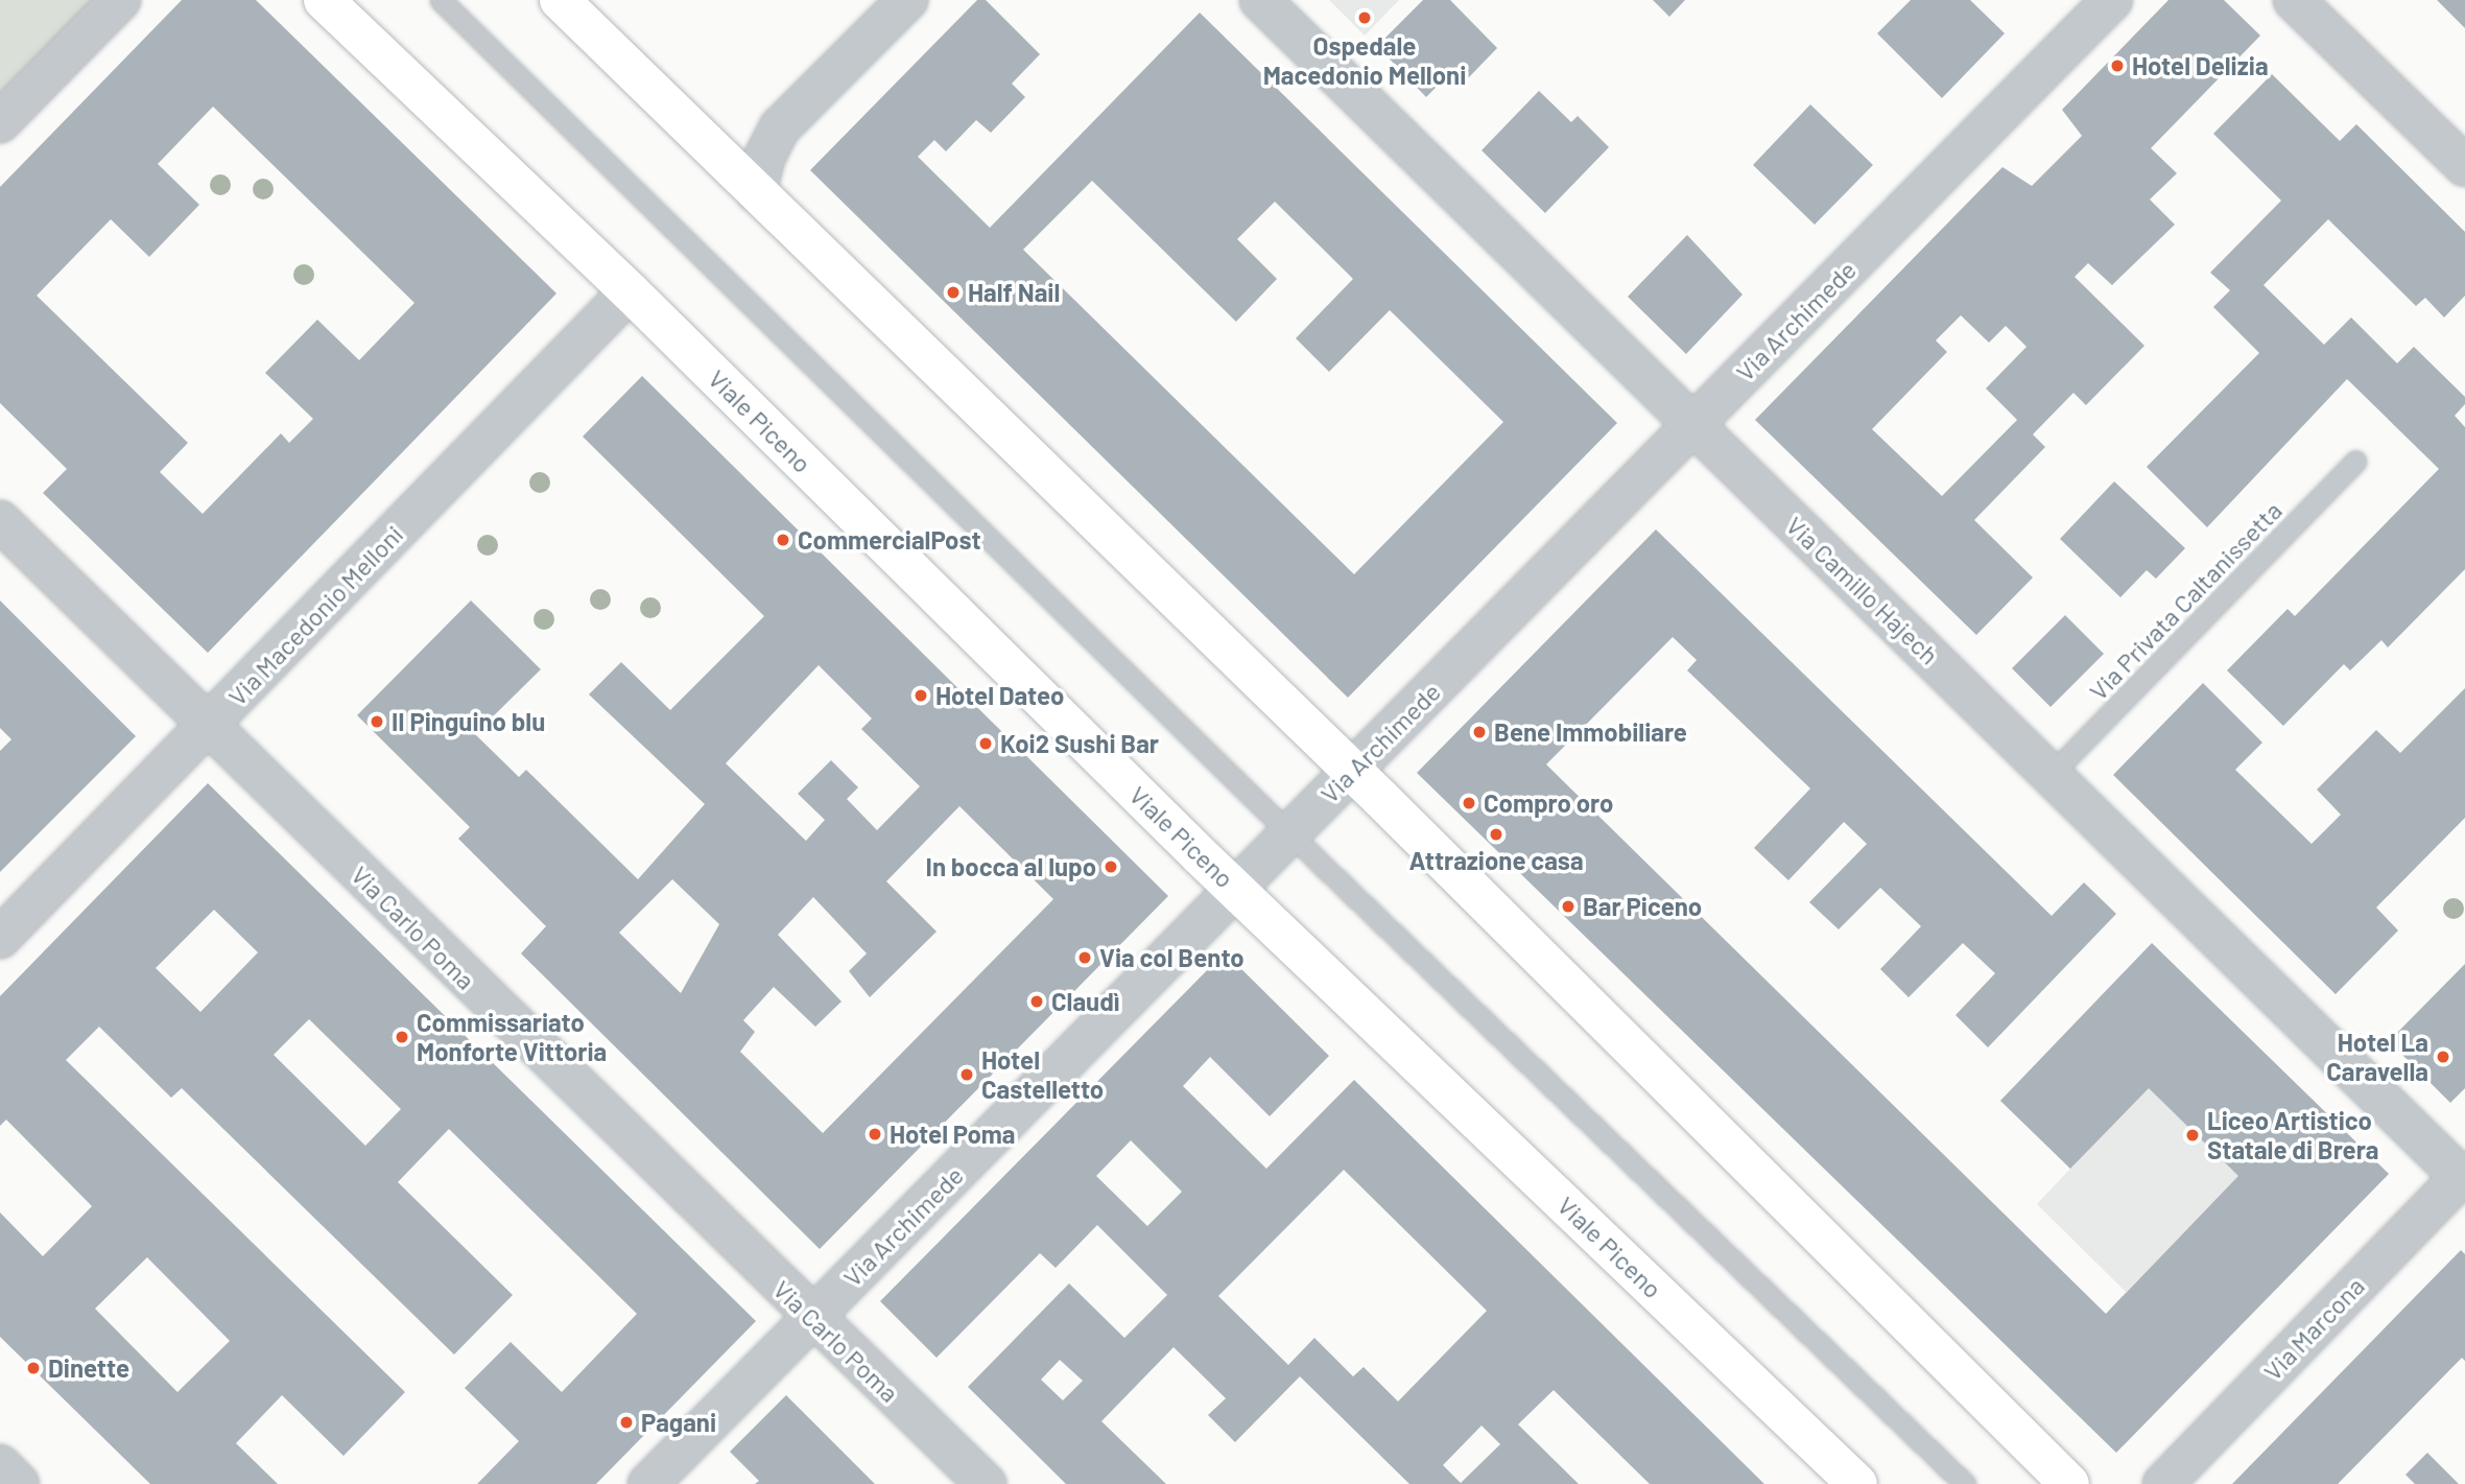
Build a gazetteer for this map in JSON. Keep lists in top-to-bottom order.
{
  "streets": {
    "main road": ["Viale Piceno"],
    "street": [
      "Via Archimede",
      "Via Camillo Hajech",
      "Via Macedonio Melloni",
      "Via Carlo Poma",
      "Via Marcona"
    ],
    "lane": ["Via Privata Caltanissetta"]
  },
  "crossings": [
    ["Via Archimede", "Viale Piceno"],
    ["Via Archimede", "Via Camillo Hajech"],
    ["Via Archimede", "Via Carlo Poma"],
    ["Viale Piceno", "Via Macedonio Melloni"],
    ["Via Camillo Hajech", "Via Privata Caltanissetta"],
    ["Via Camillo Hajech", "Via Marcona"],
    ["Via Macedonio Melloni", "Via Carlo Poma"]
  ],
  "places": [
    "Ospedale Macedonio Melloni",
    "Hotel Delizia",
    "Half Nail",
    "CommercialPost",
    "Hotel Dateo",
    "II Pinguino blu",
    "Bene Immobiliare",
    "Koi2 Sushi Bar",
    "Compro oro",
    "Attrazione casa",
    "In bocca al lupo",
    "Bar Piceno",
    "Via col Bento",
    "Claudì",
    "Commissariato Monforte Vittoria",
    "Hotel La Caravella",
    "Hotel Castelletto",
    "Hotel Poma",
    "Liceo Artistico Statale di Brera",
    "Dinette",
    "Pagani"
  ]
}
